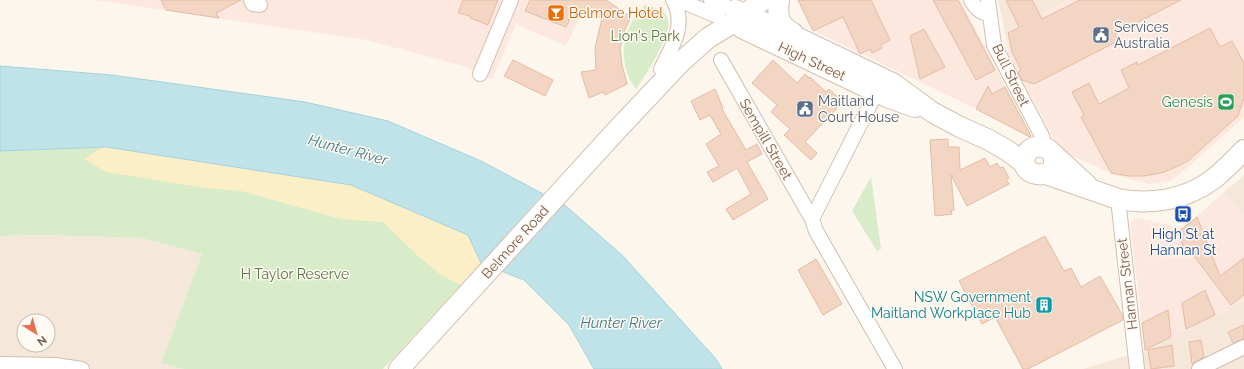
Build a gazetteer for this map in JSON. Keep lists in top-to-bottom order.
{
  "streets": {
    "main road": ["High Street", "Belmore Road"],
    "street": ["Bull Street", "Sempill Street", "Hannan Street"]
  },
  "crossings": [
    ["High Street", "Bull Street"],
    ["High Street", "Belmore Road"]
  ],
  "water": ["Hunter River"],
  "parks": ["Lion's Park", "H Taylor Reserve"],
  "places": {
    "bar": ["Belmore Hotel"],
    "public building": ["Services Australia", "Maitland Court House"],
    "sports": ["Genesis"],
    "bus stop": ["High St at Hannan St"],
    "building": ["NSW Government Maitland Workplace Hub"]
  },
  "north": "bottom right"
}
